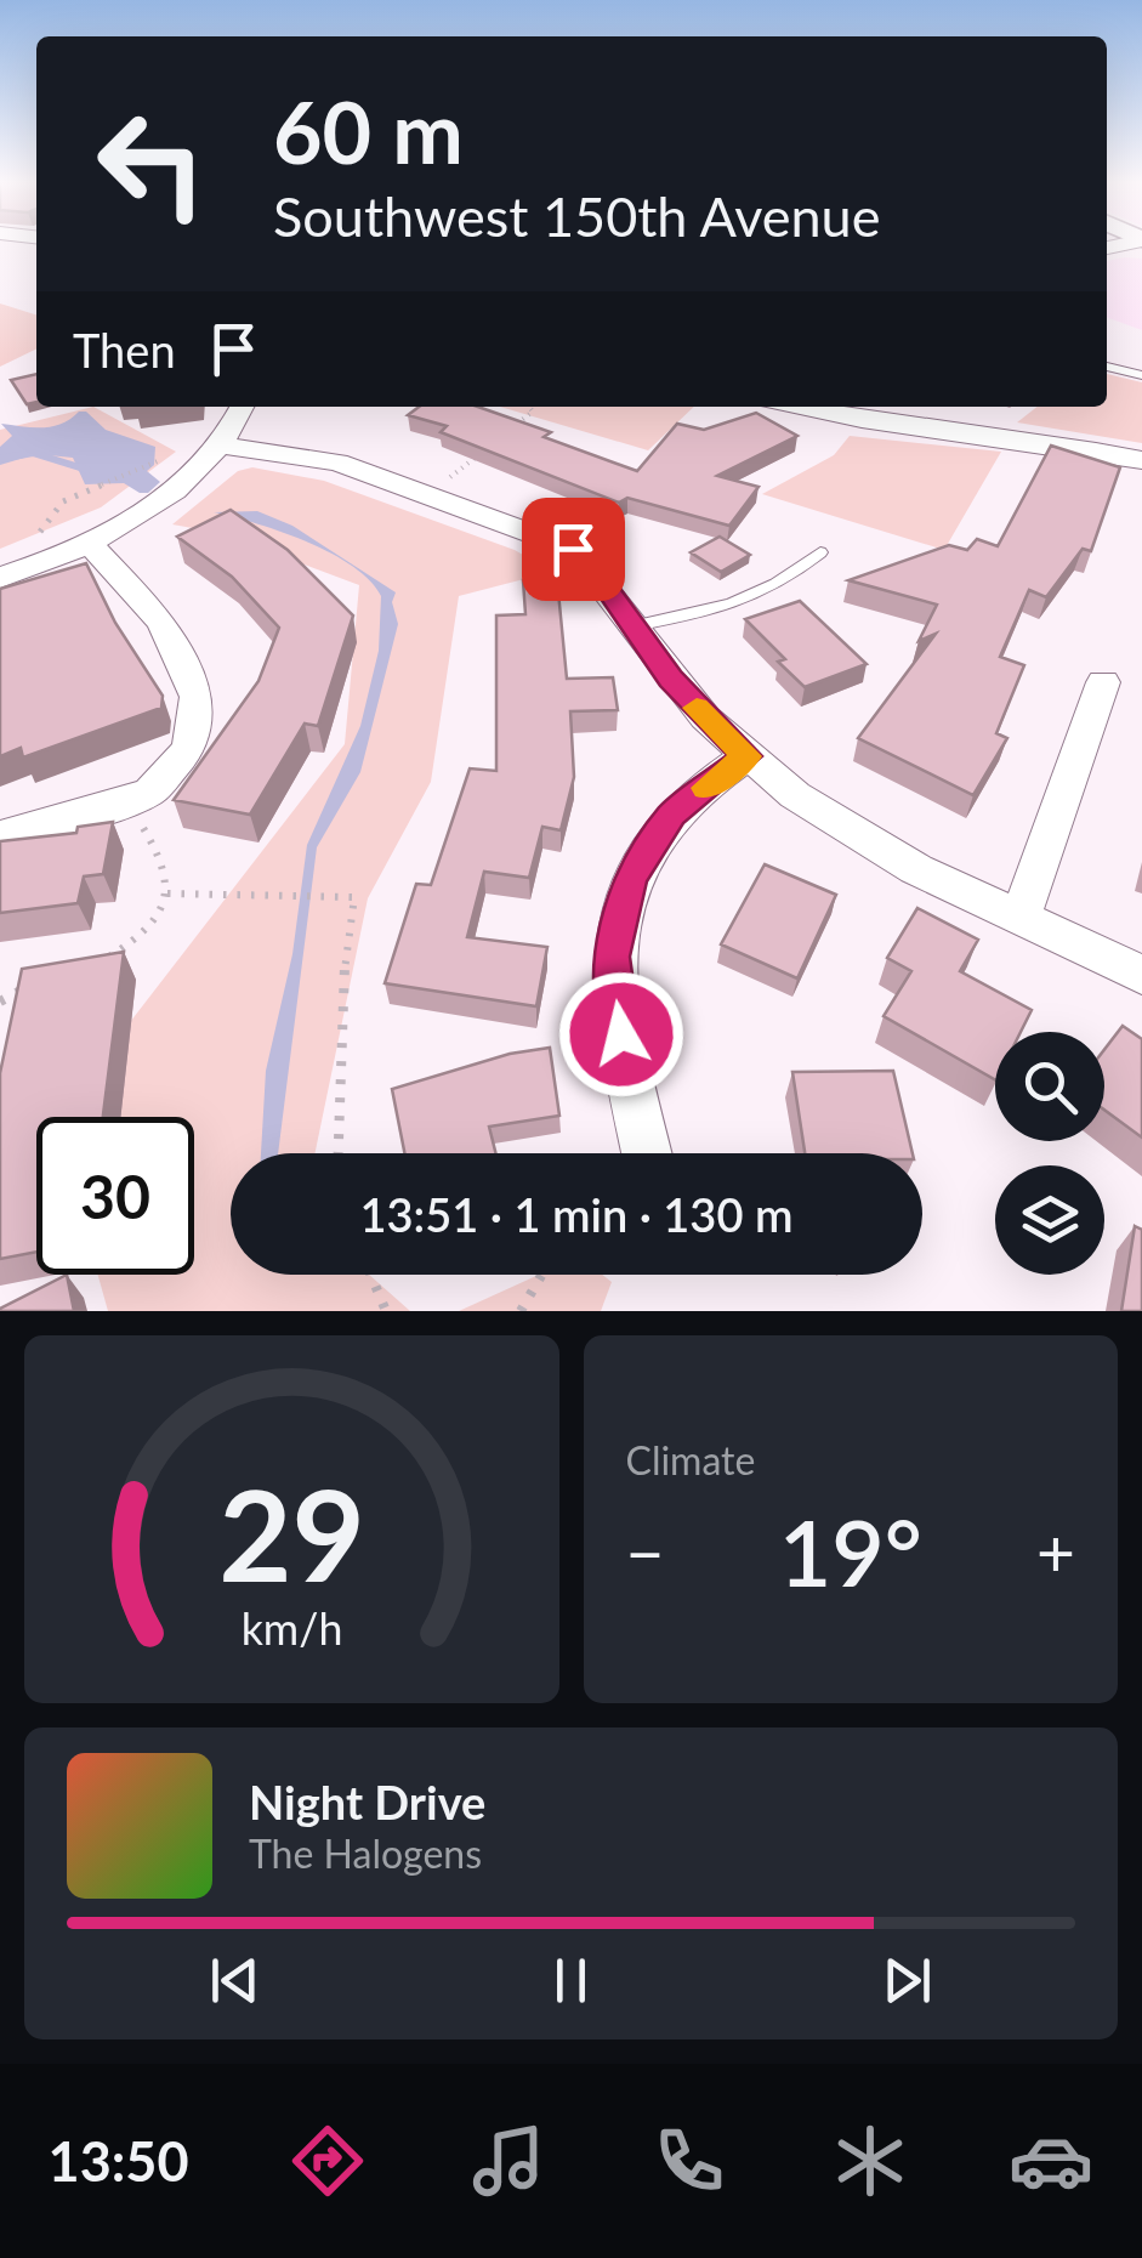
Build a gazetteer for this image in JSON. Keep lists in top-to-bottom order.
{
  "page": {
    "turn": ["60 m", "Southwest 150th Avenue"],
    "then": "Then",
    "limit": "30",
    "trip": "13:51 · 1 min · 130 m",
    "tile": "Climate",
    "heat": ["−", "19°", "+"],
    "song": ["Night Drive", "The Halogens"],
    "tabs": "13:50",
    "gauge": ["29", "km/h"]
  }
}
